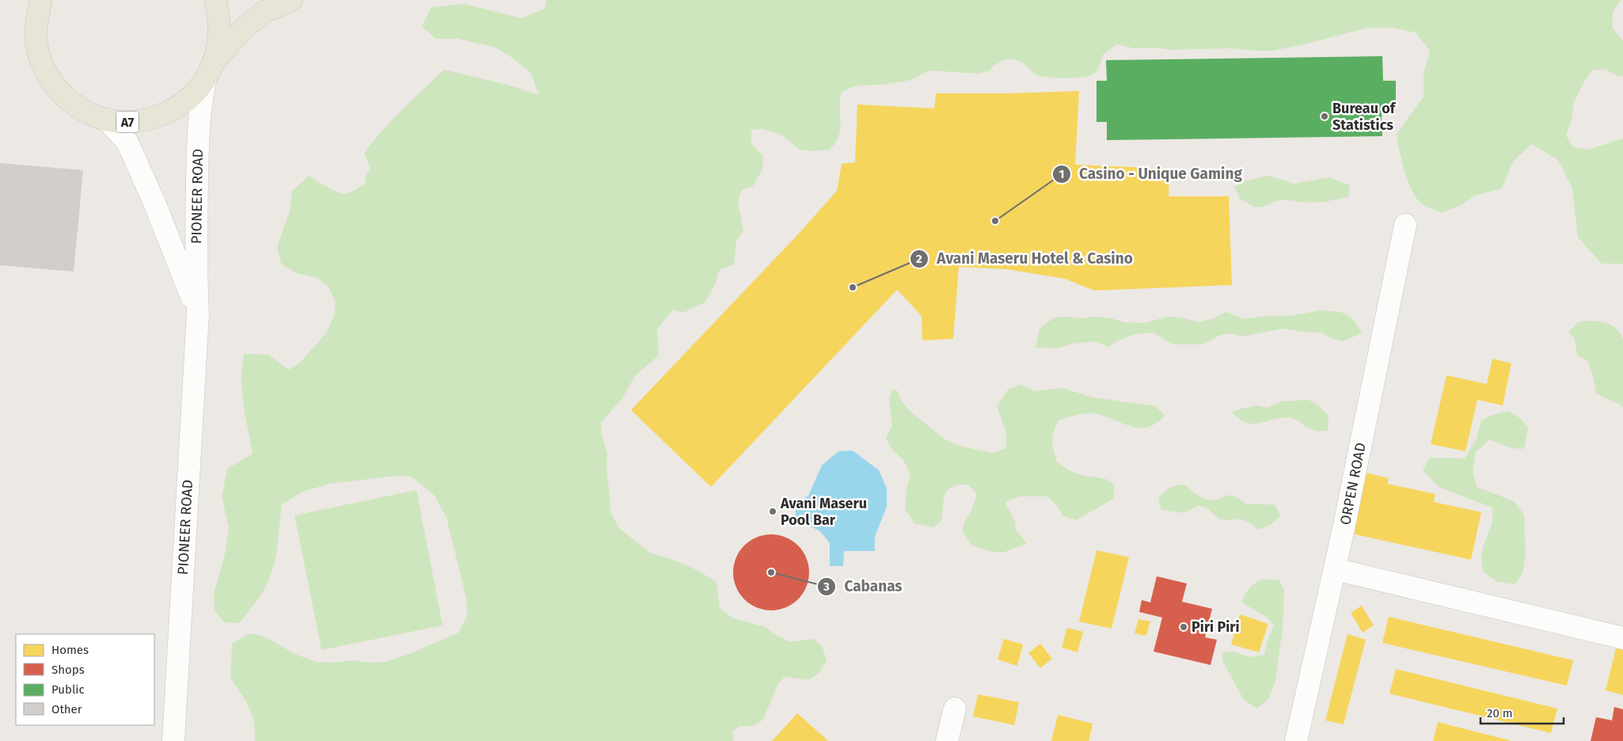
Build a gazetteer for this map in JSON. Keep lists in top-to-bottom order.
{
  "streets": {
    "main road": ["A7", "PIONEER ROAD", "ORPEN ROAD"]
  },
  "crossings": [
    ["A7", "PIONEER ROAD"]
  ],
  "places": [
    "Bureau of Statistics",
    "Casino - Unique Gaming",
    "Avani Maseru Hotel & Casino",
    "Avani Maseru Pool Bar",
    "Cabanas",
    "Piri Piri"
  ],
  "legend": [
    "Homes",
    "Shops",
    "Public",
    "Other"
  ],
  "scale_bar": "20 m"
}
